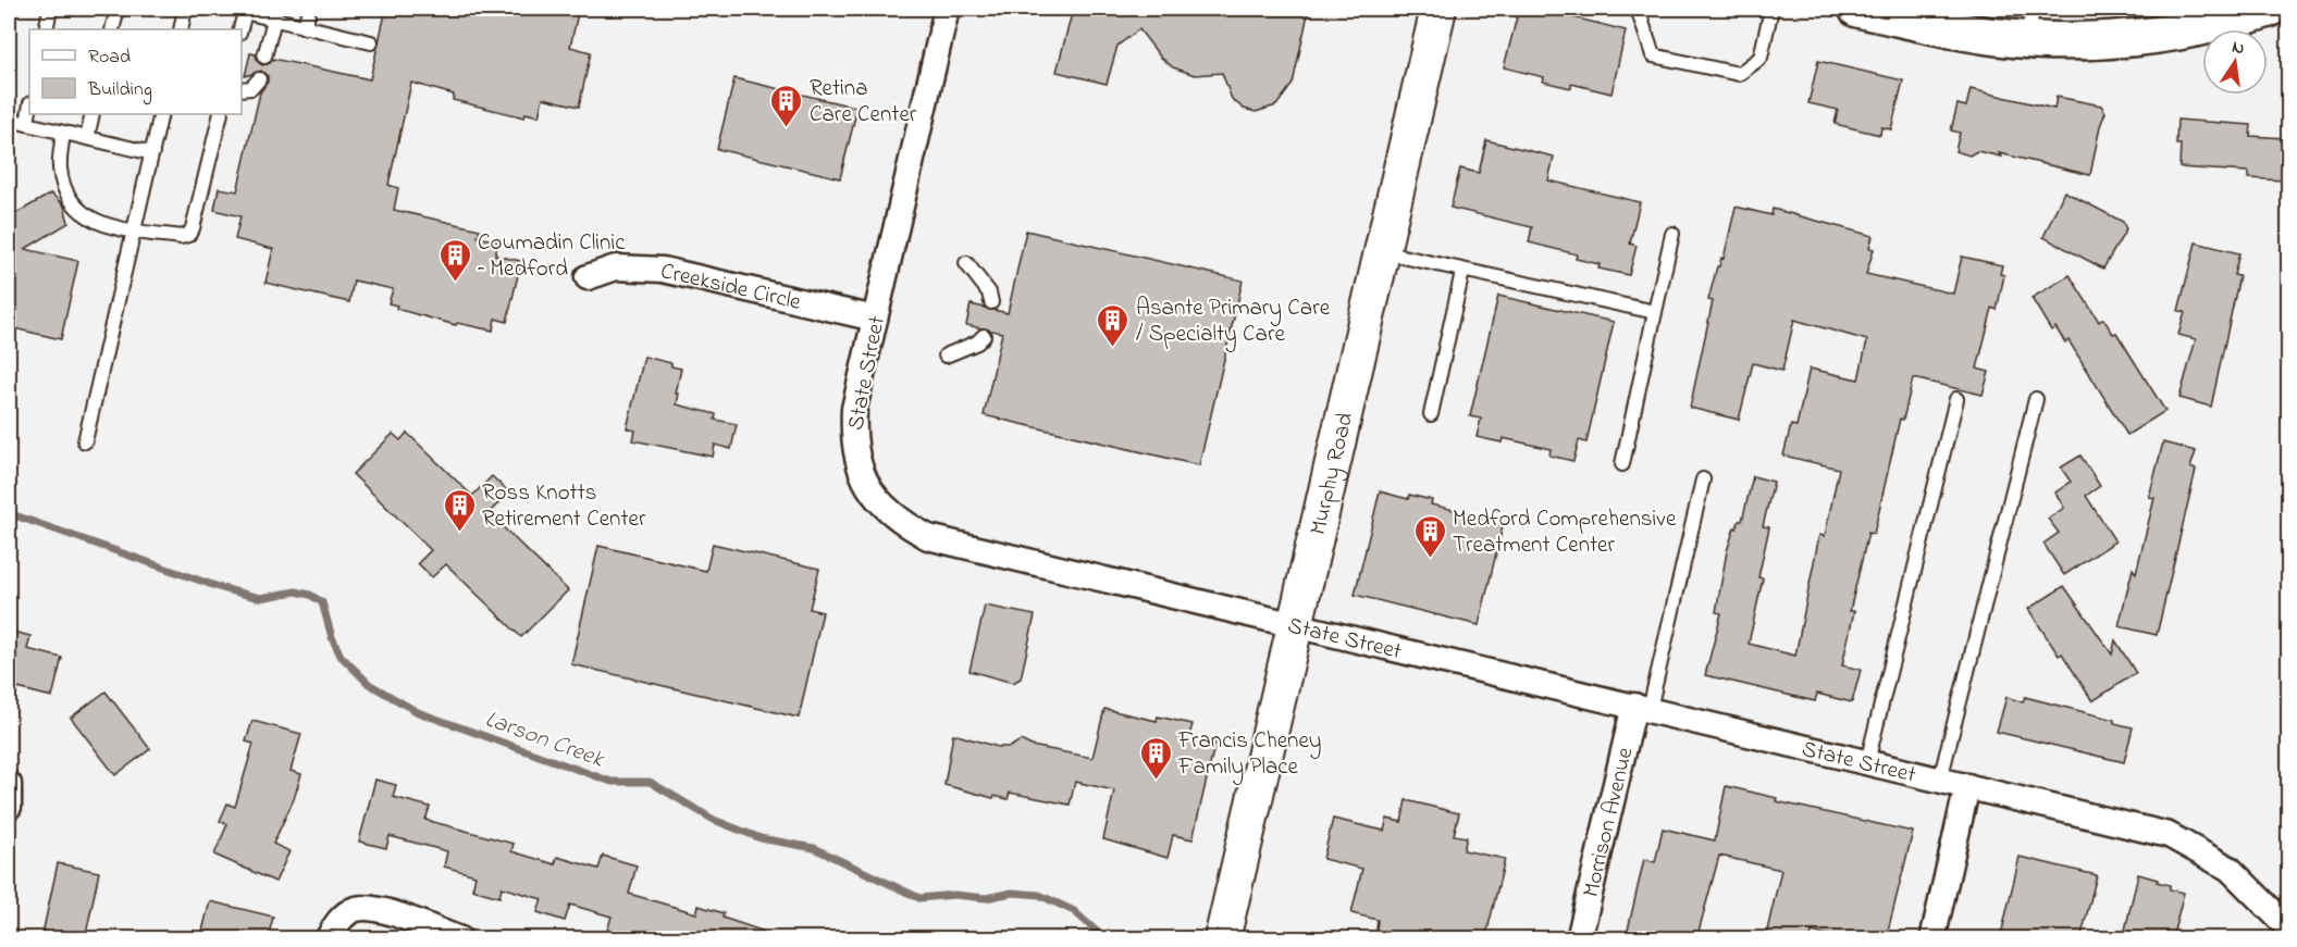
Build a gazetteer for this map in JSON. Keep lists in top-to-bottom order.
{
  "streets": {
    "street": [
      "Creekside Circle",
      "State Street",
      "Murphy Road",
      "Morrison Avenue"
    ]
  },
  "crossings": [
    ["Creekside Circle", "State Street"],
    ["State Street", "Murphy Road"],
    ["State Street", "Morrison Avenue"]
  ],
  "water": ["Larson Creek"],
  "places": {
    "building": [
      "Retina Care Center",
      "Coumadin Clinic – Medford",
      "Asante Primary Care / Specialty Care",
      "Ross Knotts Retirement Center",
      "Medford Comprehensive Treatment Center",
      "Francis Cheney Family Place"
    ]
  },
  "legend": ["Road", "Building"],
  "north": "top"
}
